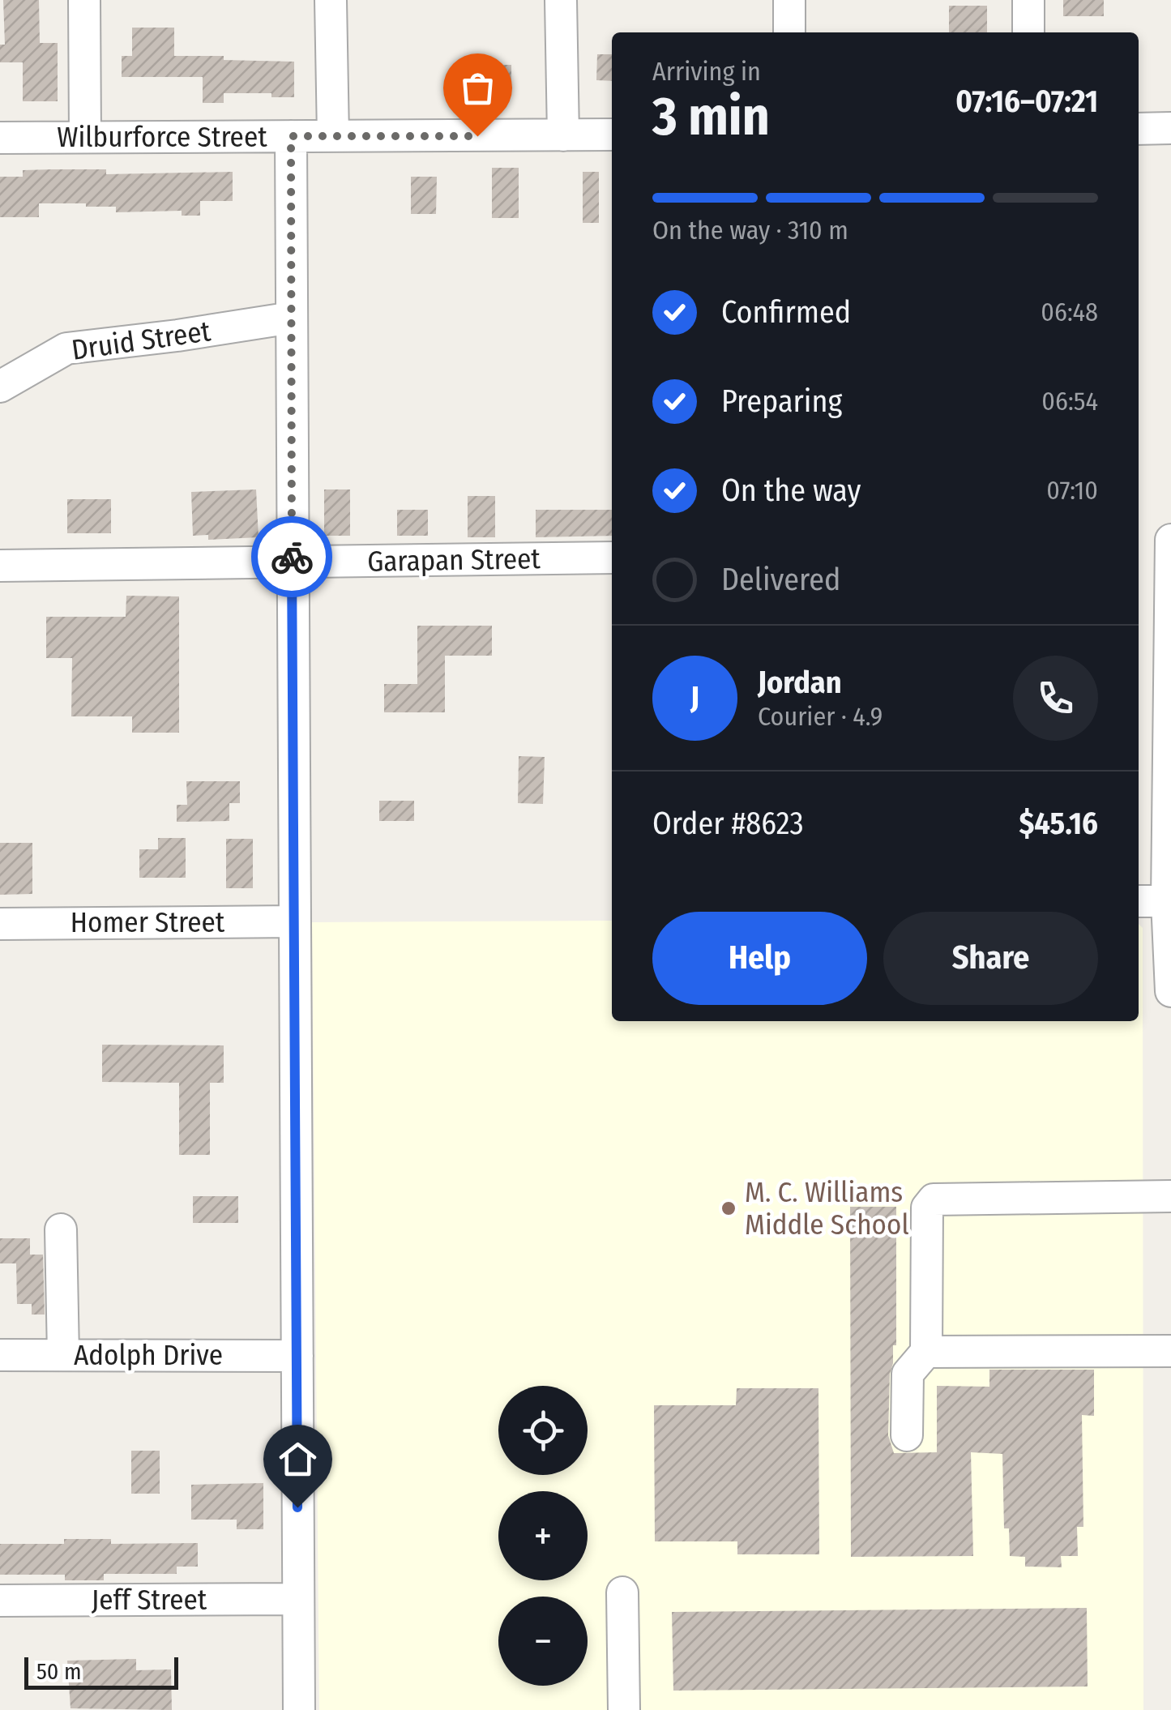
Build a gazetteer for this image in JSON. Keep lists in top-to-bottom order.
{
  "streets": {
    "street": [
      "Wilburforce Street",
      "Druid Street",
      "Garapan Street",
      "Homer Street",
      "Adolph Drive",
      "Jeff Street"
    ]
  },
  "places": ["M. C. Williams Middle School"],
  "scale_bar": "50 m",
  "page": {
    "heading": ["3 min", "Arriving in", "07:16–07:21"],
    "panel": [
      "Jordan",
      "Courier · 4.9",
      "Order #8623",
      "$45.16"
    ],
    "bar": "On the way · 310 m",
    "list": [
      ["Confirmed", "06:48"],
      ["Preparing", "06:54"],
      ["On the way", "07:10"],
      "Delivered"
    ],
    "round": "J",
    "buttons": ["Help", "Share"],
    "map_buttons": ["+", "−"],
    "scale": "50 m"
  }
}
